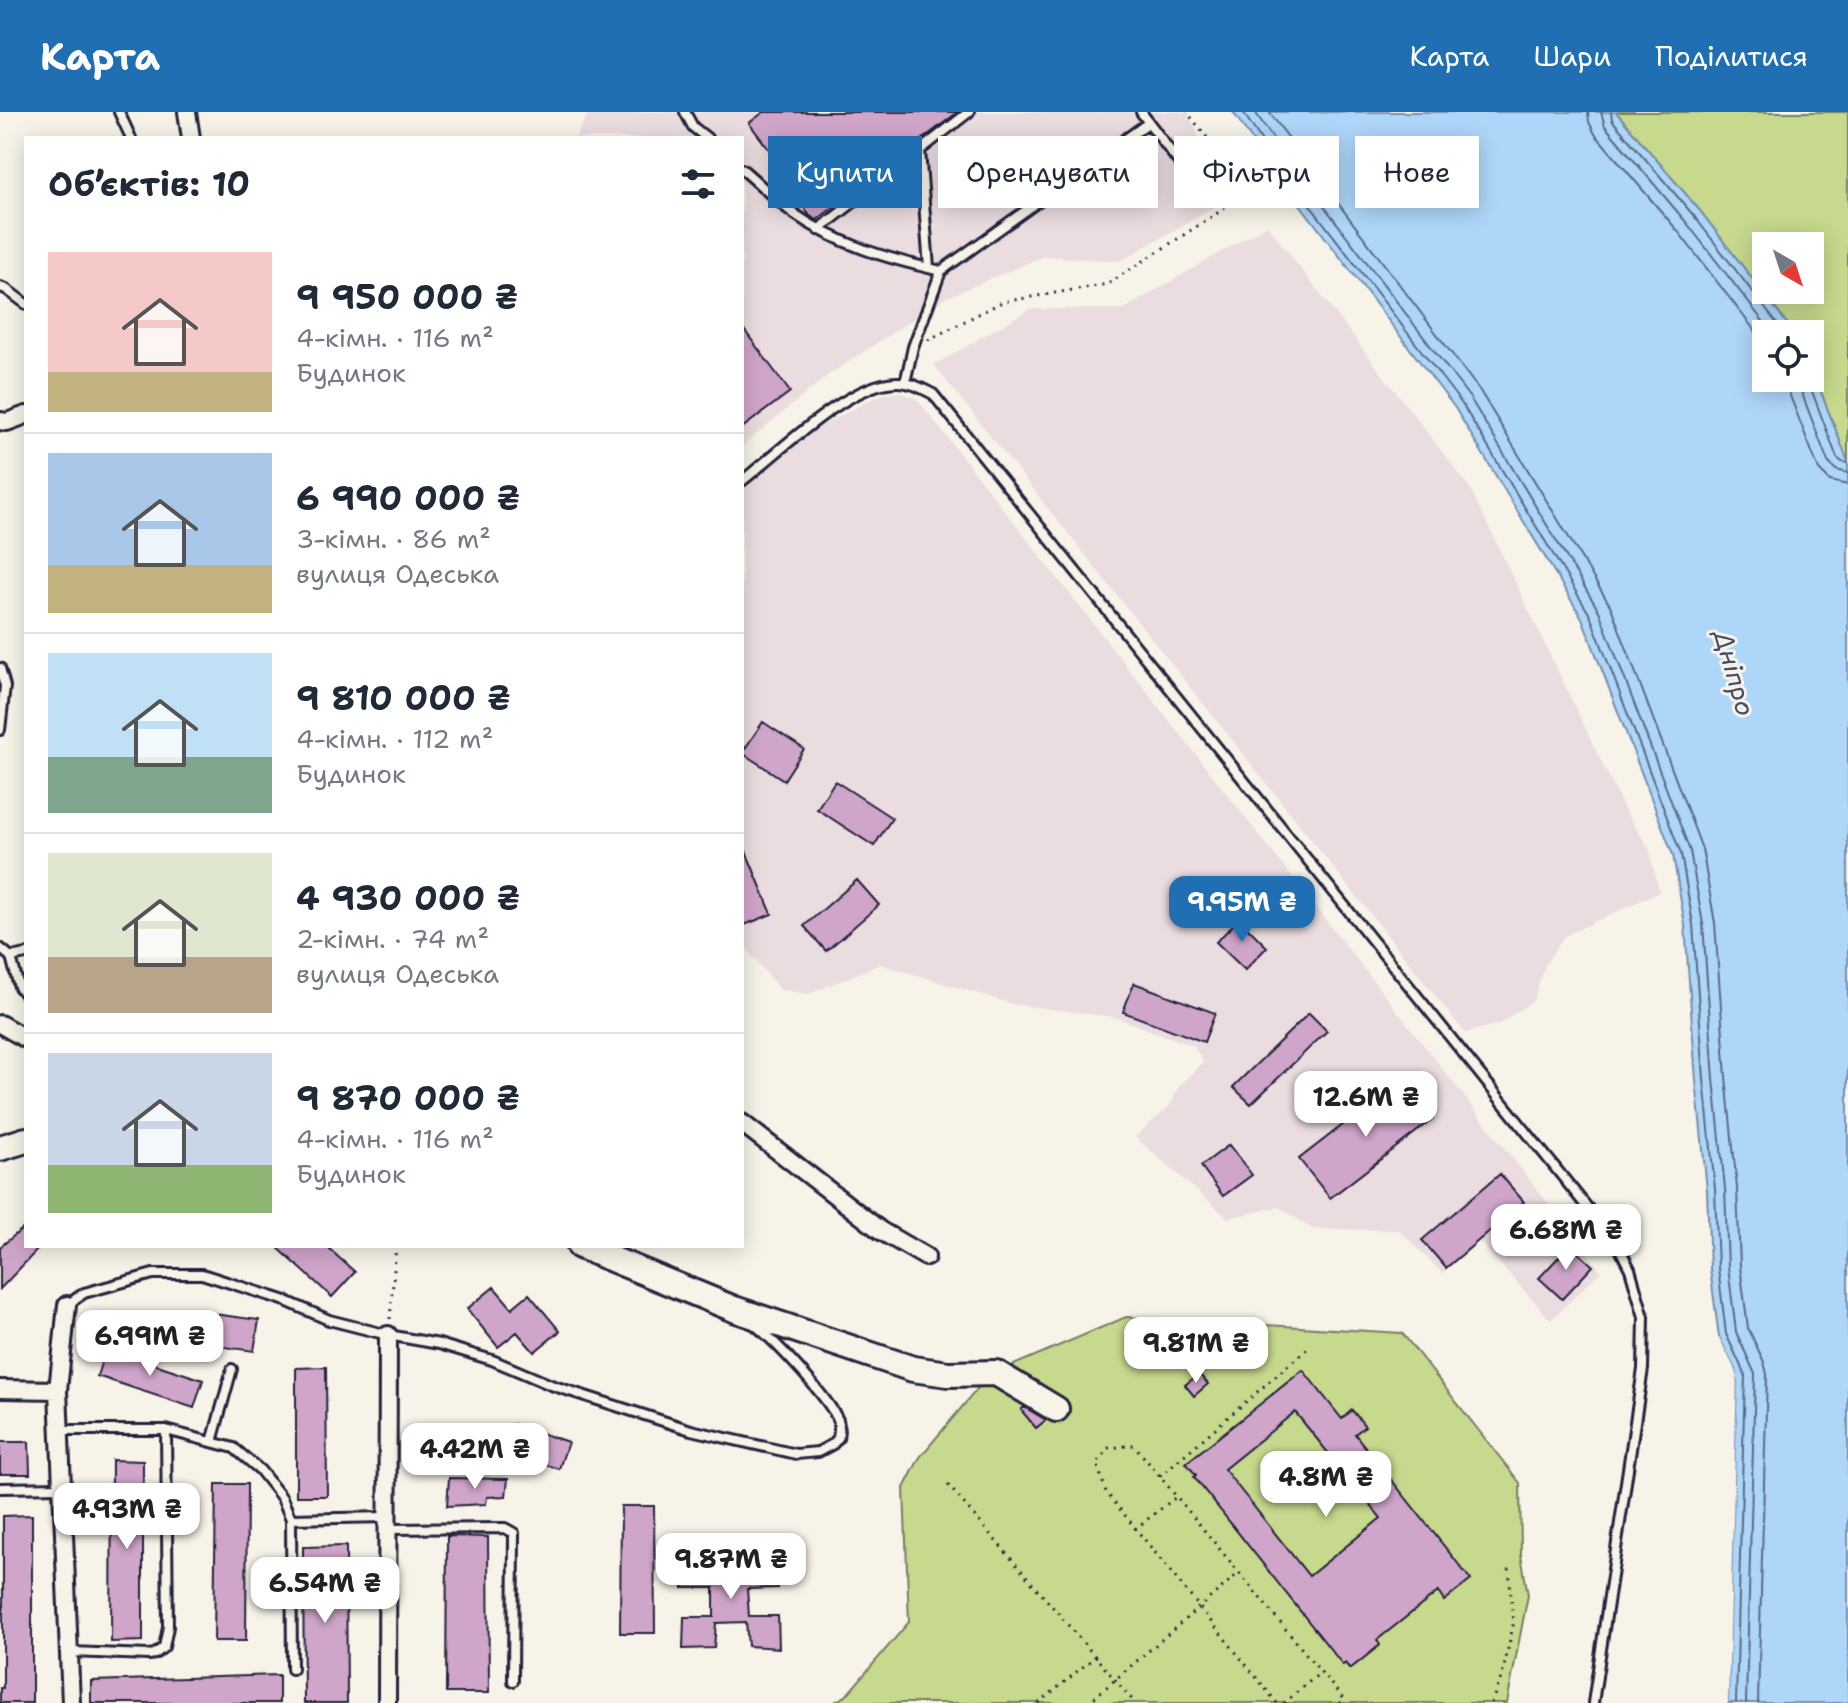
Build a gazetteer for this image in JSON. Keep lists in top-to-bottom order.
{
  "water": ["Дніпро"],
  "north": "bottom right",
  "page": {
    "header": "Карта",
    "nav": ["Карта", "Шари", "Поділитися"],
    "chip": [
      "Купити",
      "Орендувати",
      "Фільтри",
      "Нове"
    ],
    "heading": "Об’єктів: 10",
    "list": [
      {
        "name": "9 950 000 ₴",
        "note": "4-кімн. · 116 m² · Будинок"
      },
      {
        "name": "6 990 000 ₴",
        "note": "3-кімн. · 86 m² · вулиця Одеська"
      },
      {
        "name": "9 810 000 ₴",
        "note": "4-кімн. · 112 m² · Будинок"
      },
      {
        "name": "4 930 000 ₴",
        "note": "2-кімн. · 74 m² · вулиця Одеська"
      },
      {
        "name": "9 870 000 ₴",
        "note": "4-кімн. · 116 m² · Будинок"
      }
    ],
    "price": [
      "9.95M ₴",
      "12.6M ₴",
      "6.68M ₴",
      "6.99M ₴",
      "9.81M ₴",
      "4.42M ₴",
      "4.8M ₴",
      "4.93M ₴",
      "9.87M ₴",
      "6.54M ₴"
    ]
  }
}
